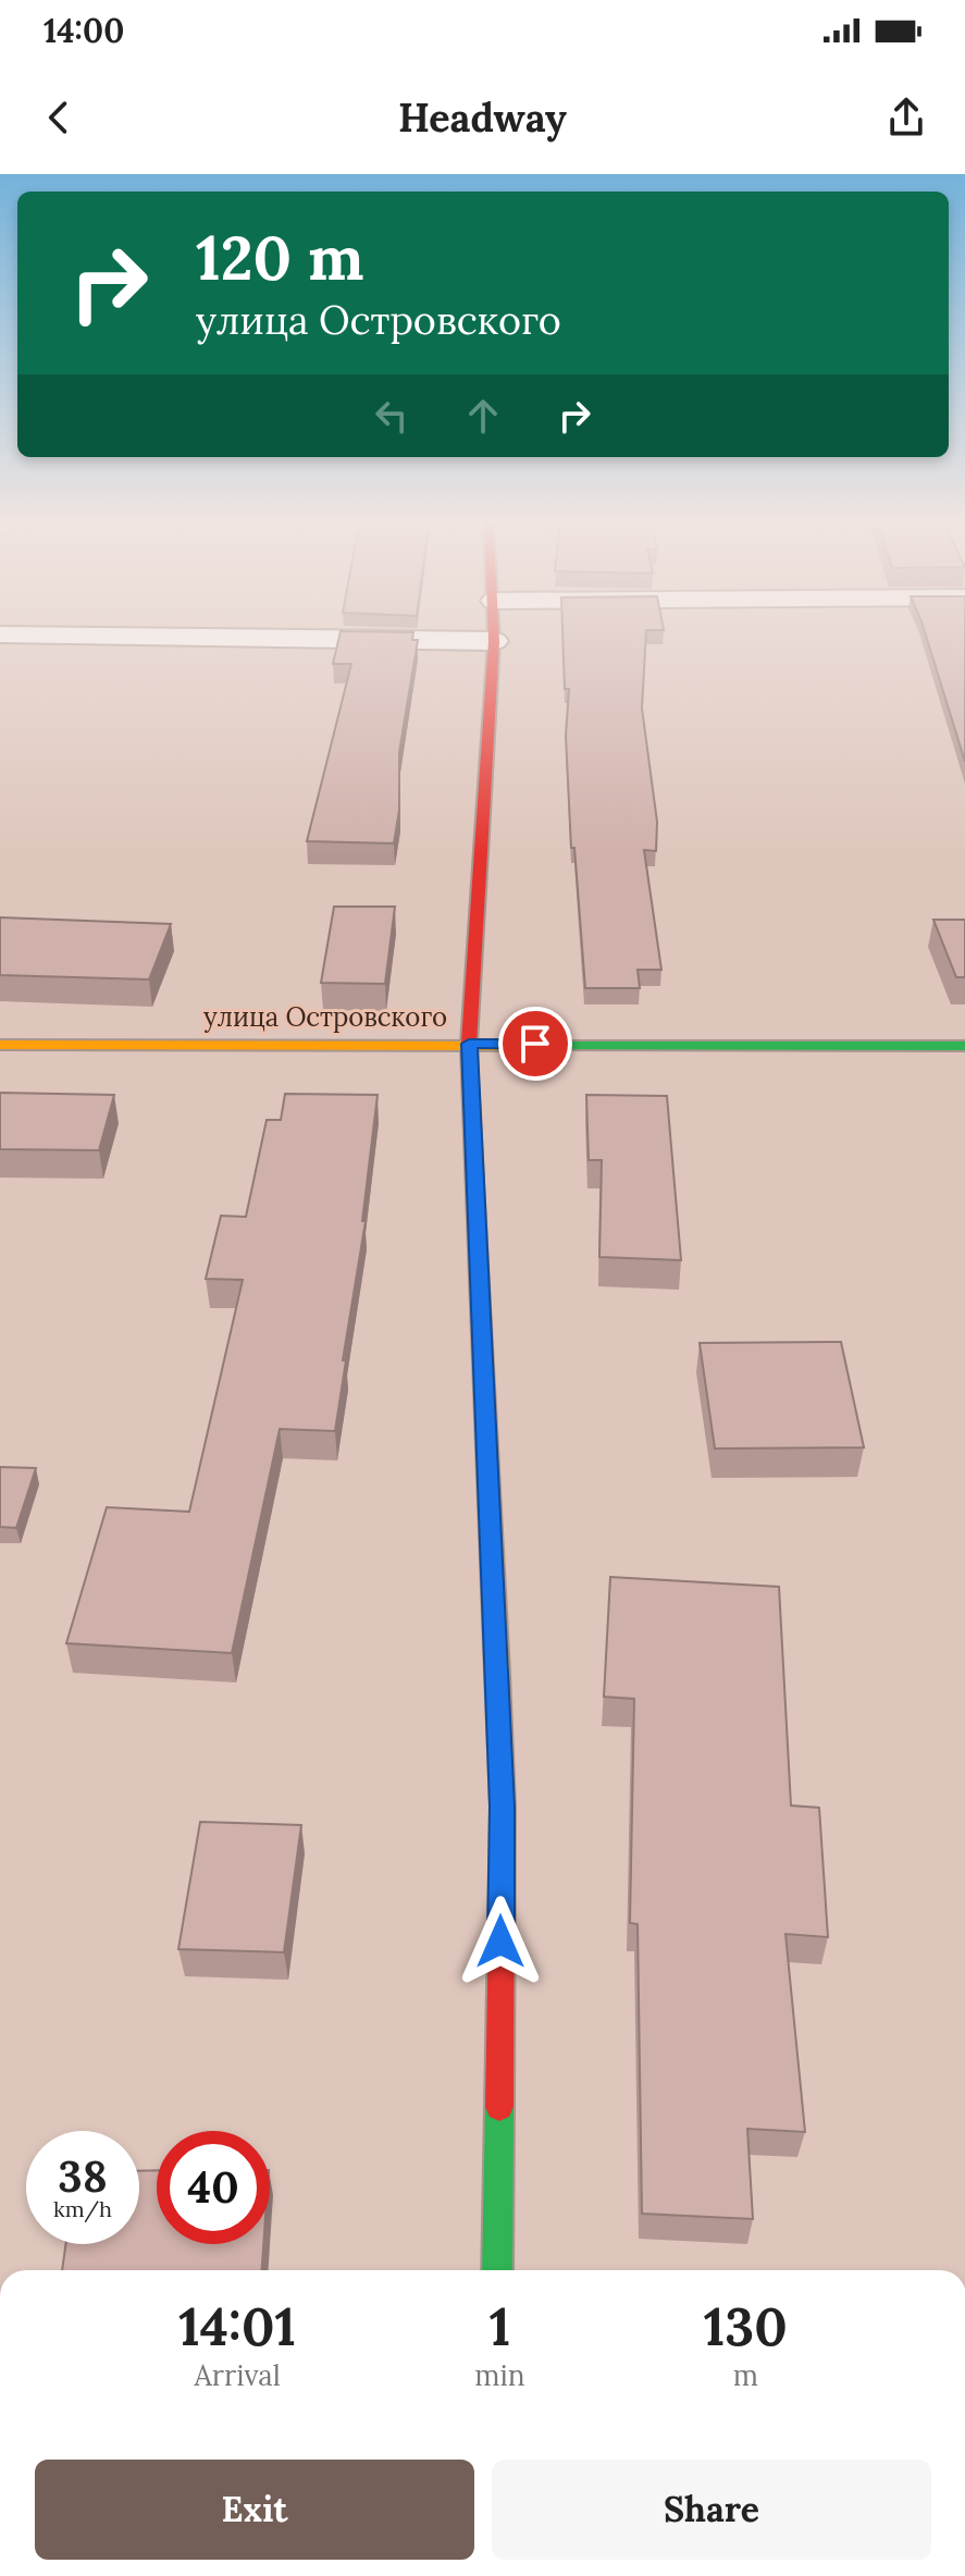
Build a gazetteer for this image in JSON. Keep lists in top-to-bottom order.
{
  "streets": {
    "street": ["улица Островского"]
  },
  "page": {
    "status": "14:00",
    "header": "Headway",
    "turn": ["120 m", "улица Островского"],
    "speed": "38 km/h",
    "limit": "40",
    "eta": [
      "14:01",
      "Arrival",
      "1",
      "min",
      "130",
      "m"
    ],
    "buttons": ["Exit", "Share"]
  }
}
